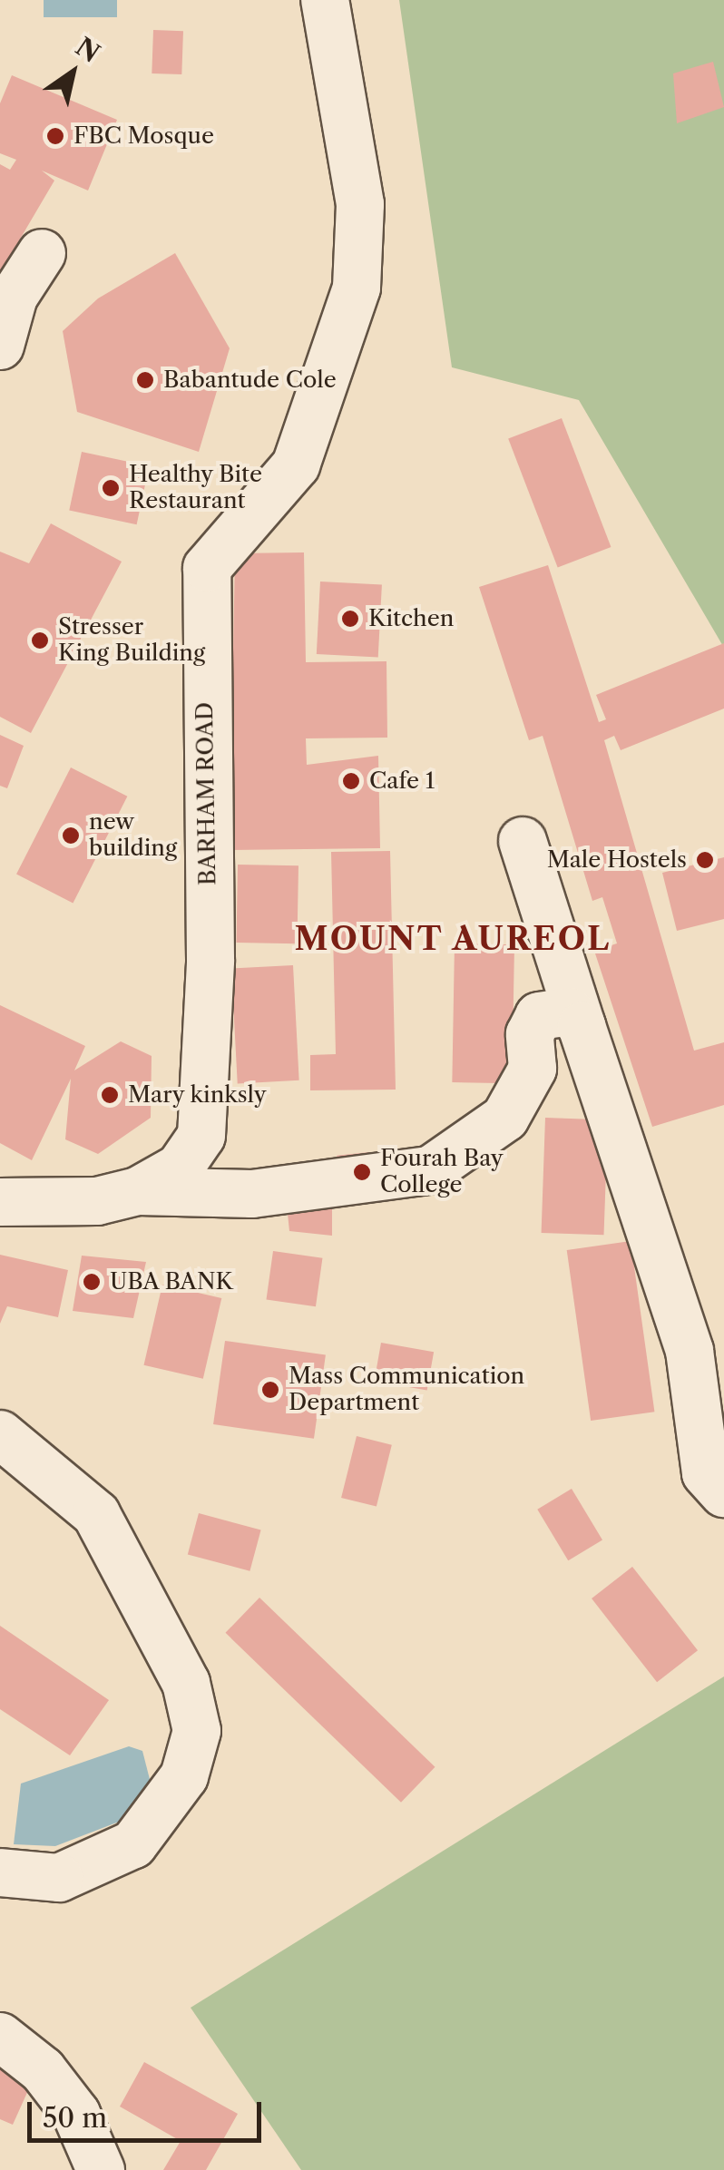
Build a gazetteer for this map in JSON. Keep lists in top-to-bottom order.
{
  "streets": {
    "street": ["BARHAM ROAD"]
  },
  "districts": ["MOUNT AUREOL"],
  "places": [
    "FBC Mosque",
    "Babantude Cole",
    "Healthy Bite Restaurant",
    "Kitchen",
    "Stresser King Building",
    "Cafe 1",
    "new building",
    "Male Hostels",
    "Mary kinksly",
    "Fourah Bay College",
    "UBA BANK",
    "Mass Communication Department"
  ],
  "scale_bar": "50 m",
  "north": "top right"
}
